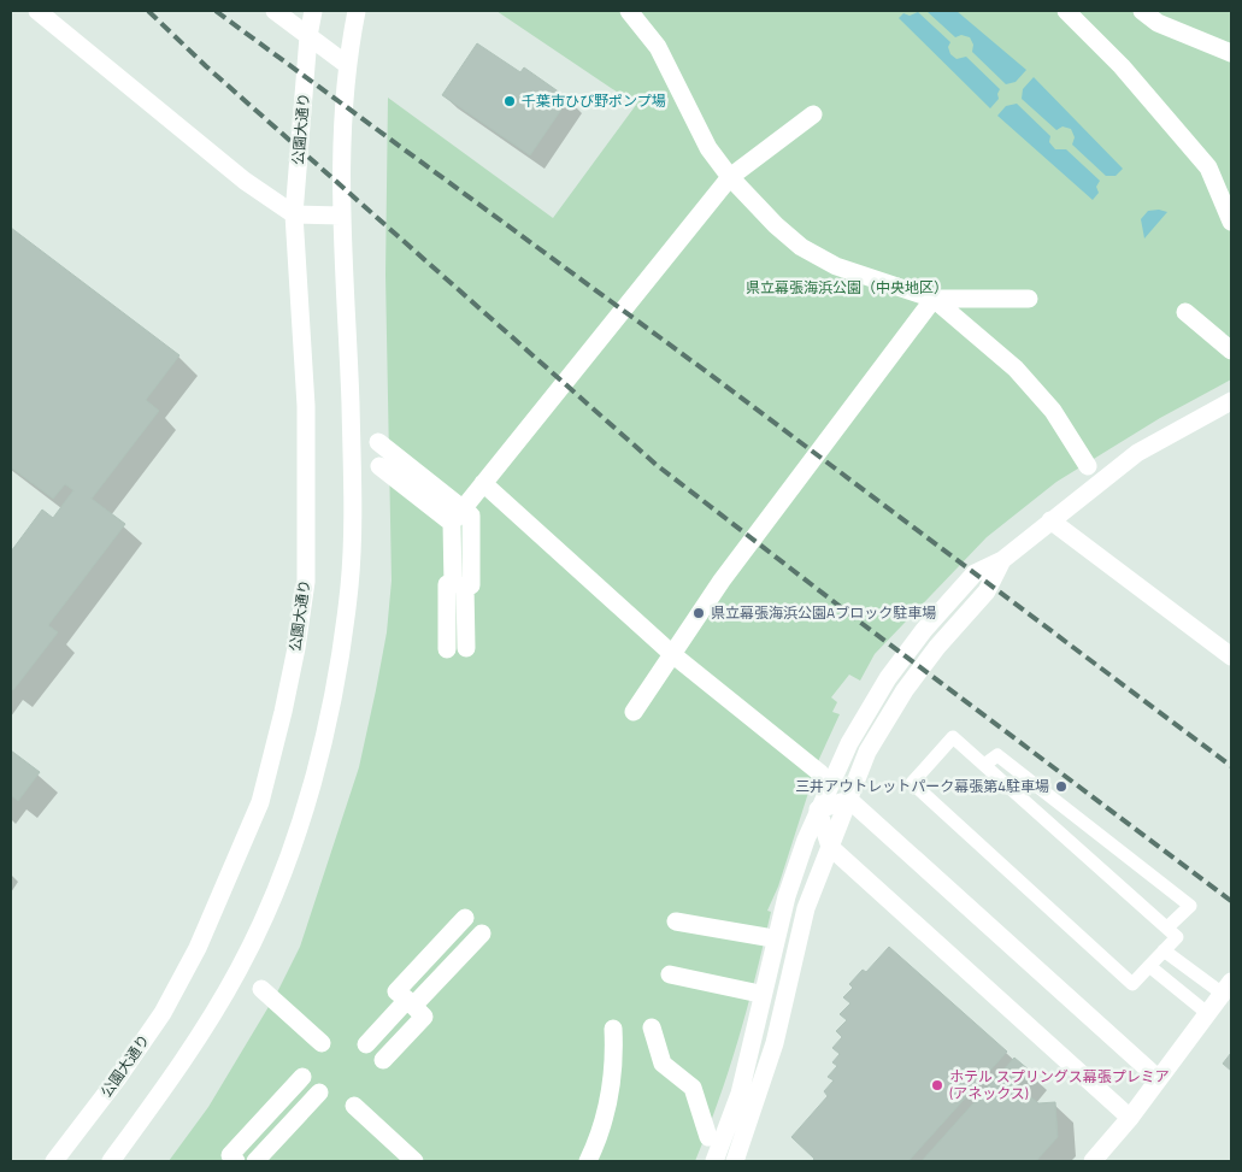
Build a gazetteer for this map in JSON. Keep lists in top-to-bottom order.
{
  "streets": {
    "street": ["公園大通り"]
  },
  "parks": ["県立幕張海浜公園（中央地区）"],
  "places": [
    "千葉市ひび野ポンプ場",
    "県立幕張海浜公園Aブロック駐車場",
    "三井アウトレットパーク幕張第4駐車場",
    "ホテル スプリングス幕張プレミア (アネックス)"
  ]
}
